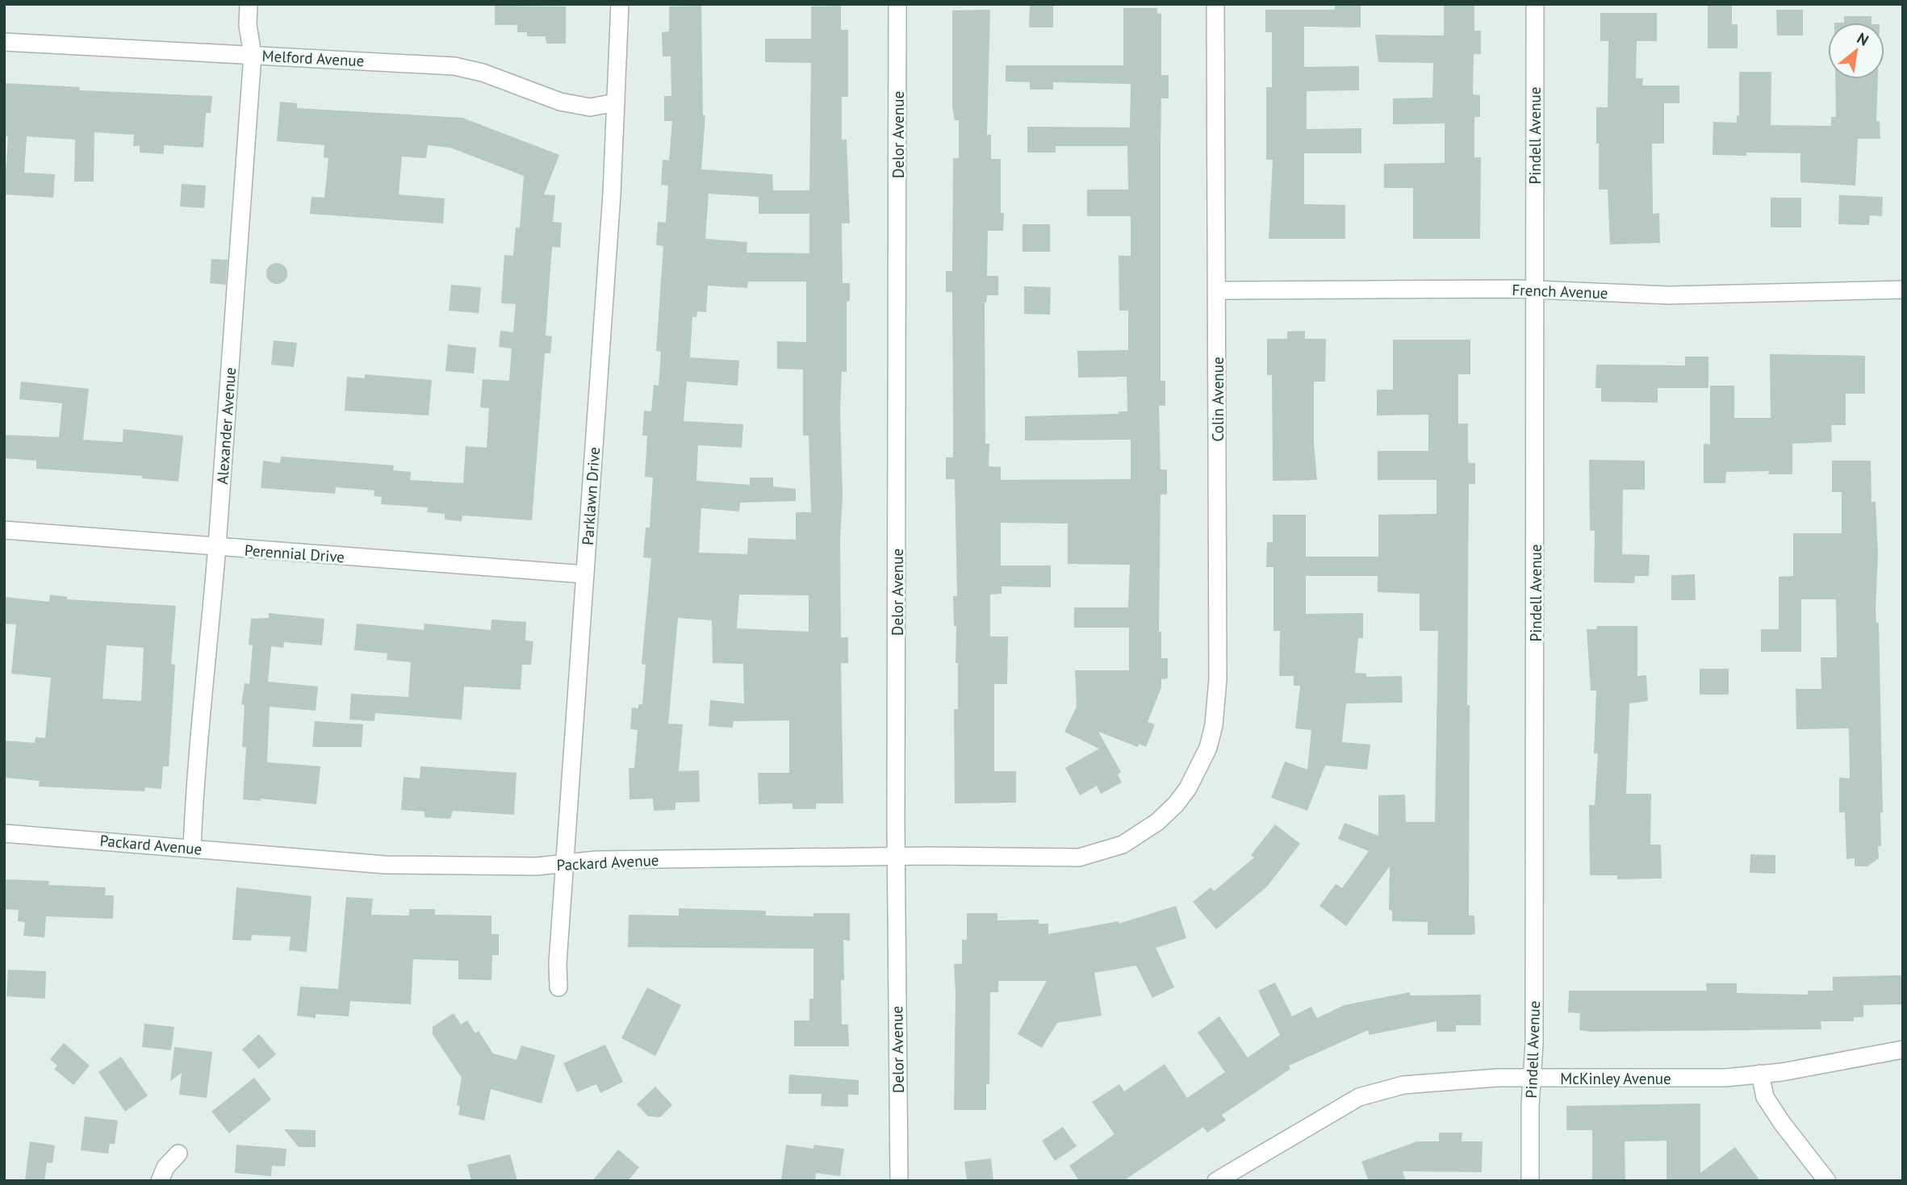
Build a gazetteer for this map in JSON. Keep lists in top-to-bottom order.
{
  "streets": {
    "street": [
      "Melford Avenue",
      "Delor Avenue",
      "Pindell Avenue",
      "French Avenue",
      "Colin Avenue",
      "Alexander Avenue",
      "Parklawn Drive",
      "Perennial Drive",
      "Packard Avenue",
      "McKinley Avenue"
    ]
  },
  "crossings": [
    ["Melford Avenue", "Alexander Avenue"],
    ["Melford Avenue", "Parklawn Drive"],
    ["Delor Avenue", "Packard Avenue"],
    ["Pindell Avenue", "French Avenue"],
    ["Pindell Avenue", "McKinley Avenue"],
    ["French Avenue", "Colin Avenue"],
    ["Colin Avenue", "Packard Avenue"],
    ["Alexander Avenue", "Perennial Drive"],
    ["Alexander Avenue", "Packard Avenue"],
    ["Parklawn Drive", "Perennial Drive"],
    ["Parklawn Drive", "Packard Avenue"]
  ],
  "north": "top right"
}
